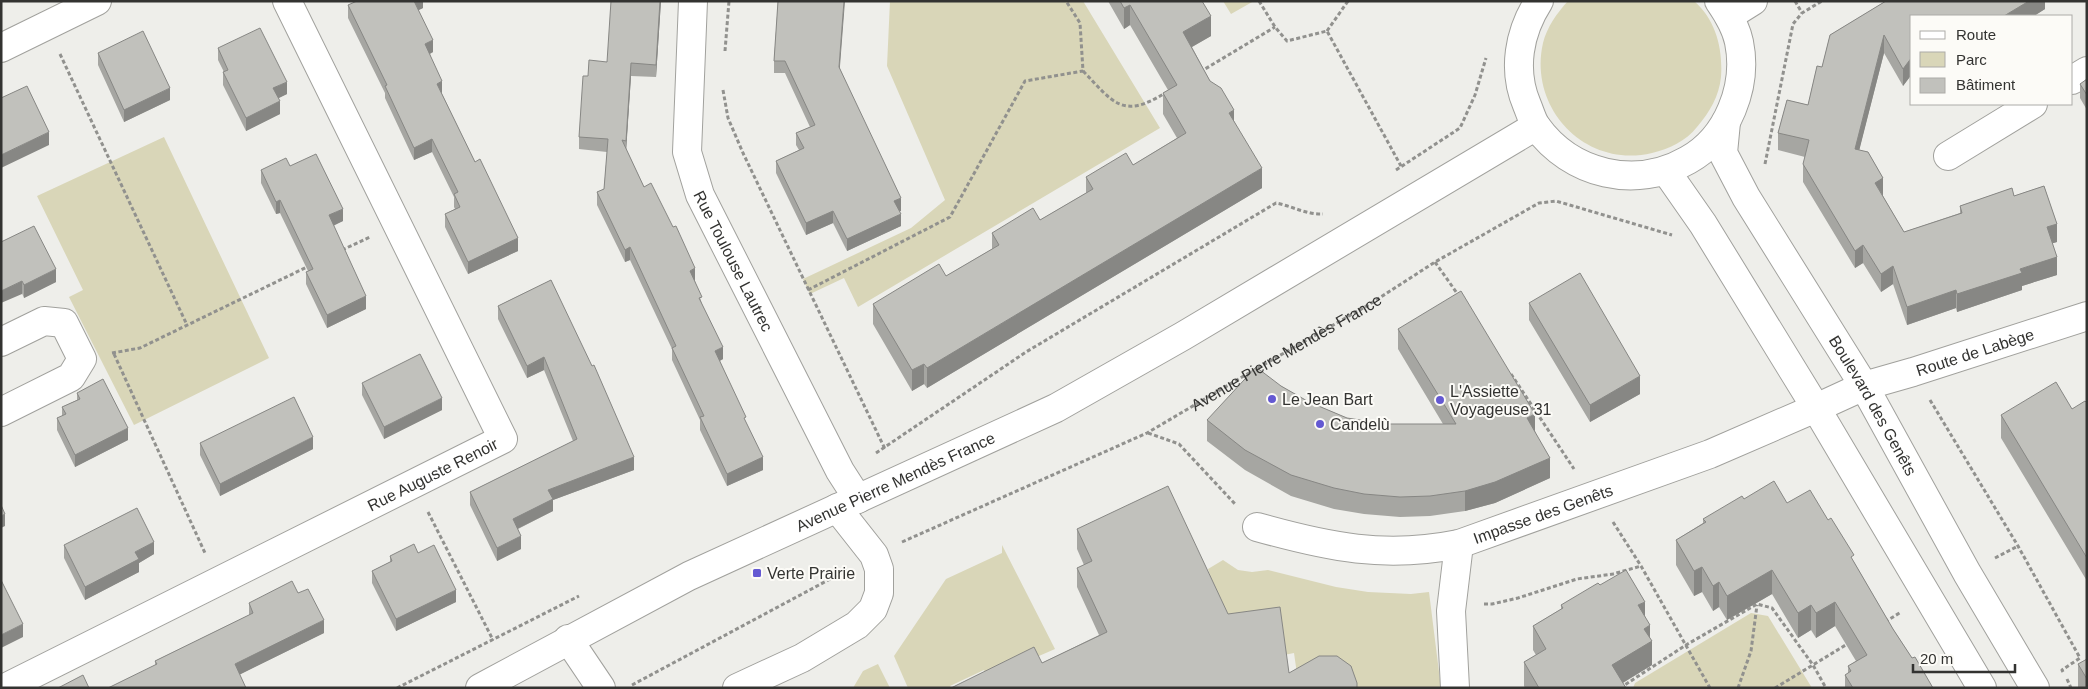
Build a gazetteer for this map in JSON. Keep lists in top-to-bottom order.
{
  "streets": {
    "street": [
      "Rue Toulouse Lautrec",
      "Avenue Pierre Mendès France",
      "Route de Labège",
      "Boulevard des Genêts",
      "Rue Auguste Renoir",
      "Impasse des Genêts"
    ]
  },
  "crossings": [
    ["Rue Toulouse Lautrec", "Avenue Pierre Mendès France"],
    ["Route de Labège", "Boulevard des Genêts"],
    ["Route de Labège", "Impasse des Genêts"]
  ],
  "places": {
    "other": ["Le Jean Bart", "L'Assiette Voyageuse 31", "Candelù"],
    "transit": ["Verte Prairie"]
  },
  "legend": ["Route", "Parc", "Bâtiment"],
  "scale_bar": "20 m"
}
